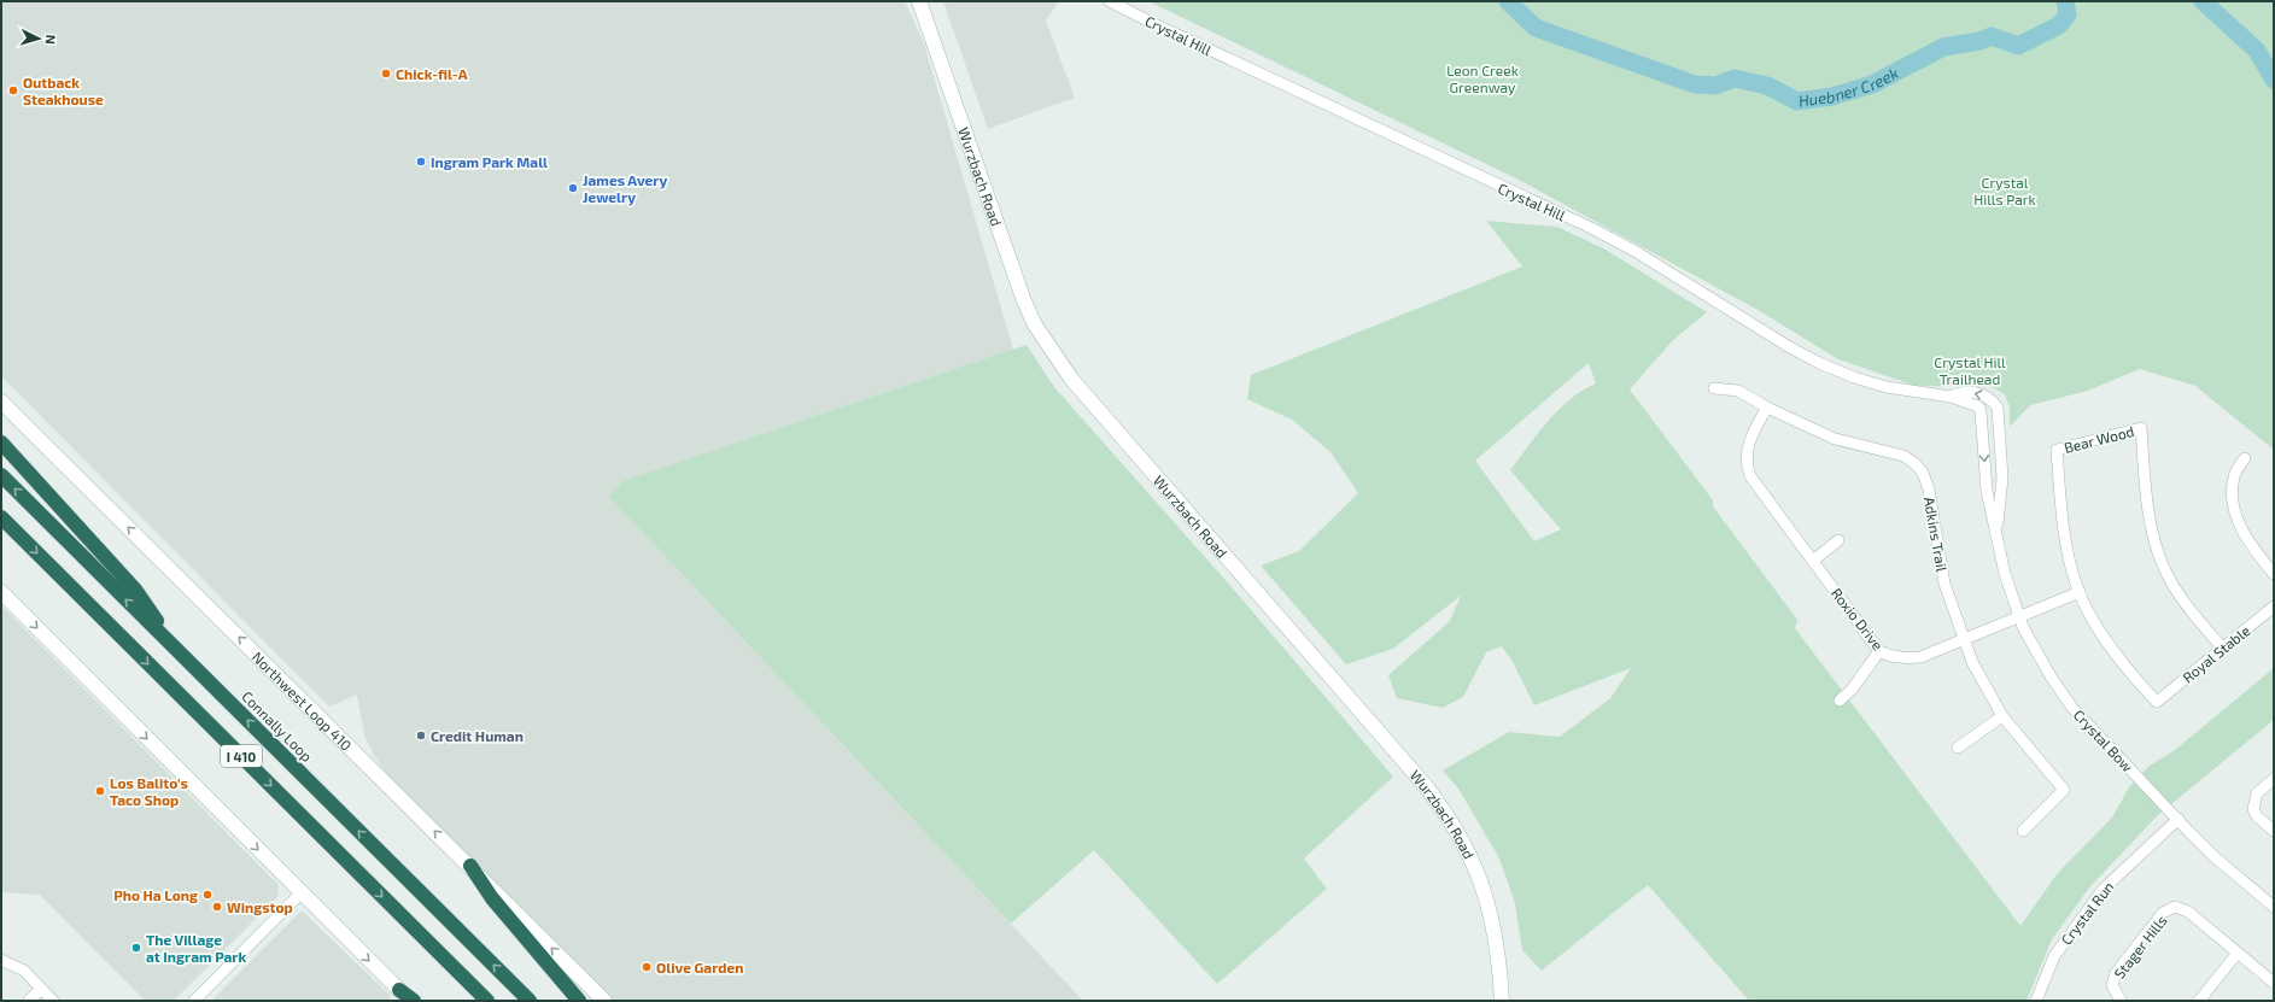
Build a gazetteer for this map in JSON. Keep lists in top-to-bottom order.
{
  "streets": {
    "highway": ["Connally Loop", "I 410"],
    "main road": ["Wurzbach Road", "Northwest Loop 410"],
    "street": [
      "Crystal Hill",
      "Bear Wood",
      "Adkins Trail",
      "Roxio Drive",
      "Royal Stable",
      "Crystal Bow",
      "Crystal Run",
      "Stager Hills"
    ]
  },
  "crossings": [
    ["Crystal Hill", "Crystal Bow"],
    ["Bear Wood", "Roxio Drive"],
    ["Bear Wood", "Royal Stable"],
    ["Adkins Trail", "Roxio Drive"],
    ["Roxio Drive", "Royal Stable"],
    ["Roxio Drive", "Crystal Bow"],
    ["Crystal Bow", "Crystal Run"]
  ],
  "one_way": ["Northwest Loop 410"],
  "water": ["Huebner Creek"],
  "parks": ["Leon Creek Greenway", "Crystal Hills Park", "Crystal Hill Trailhead"],
  "places": [
    "Chick-fil-A",
    "Outback Steakhouse",
    "Ingram Park Mall",
    "James Avery Jewelry",
    "Credit Human",
    "Los Balito's Taco Shop",
    "Pho Ha Long",
    "Wingstop",
    "The Village at Ingram Park",
    "Olive Garden"
  ],
  "north": "right"
}
